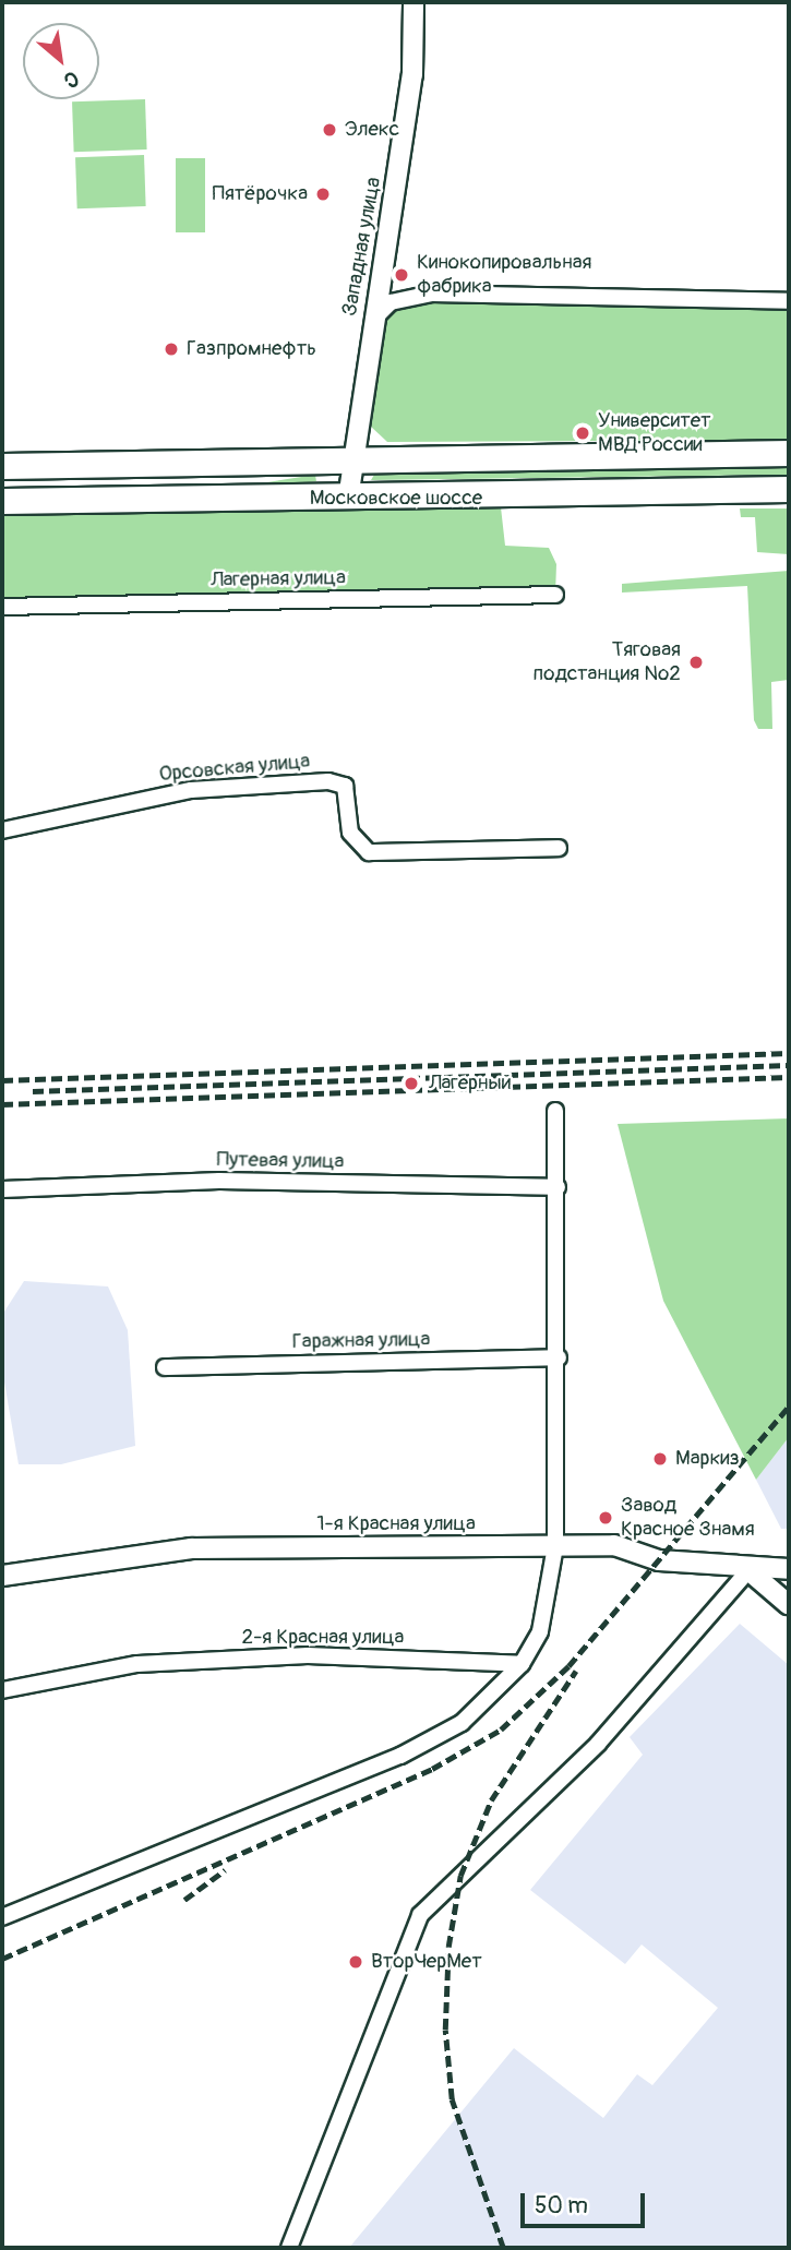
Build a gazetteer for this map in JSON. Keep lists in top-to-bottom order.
{
  "streets": {
    "main road": ["Московское шоссе"],
    "street": [
      "Западная улица",
      "Лагерная улица",
      "Орсовская улица",
      "Путевая улица",
      "Гаражная улица",
      "1-я Красная улица",
      "2-я Красная улица"
    ]
  },
  "crossings": [
    ["Западная улица", "Московское шоссе"]
  ],
  "places": [
    "Элекс",
    "Пятёрочка",
    "Кинокопировальная фабрика",
    "Газпромнефть",
    "Университет МВД России",
    "Тяговая подстанция №2",
    "Лагерный",
    "Маркиз",
    "Завод Красное Знамя",
    "ВторЧерМет"
  ],
  "scale_bar": "50 m",
  "north": "bottom right"
}
